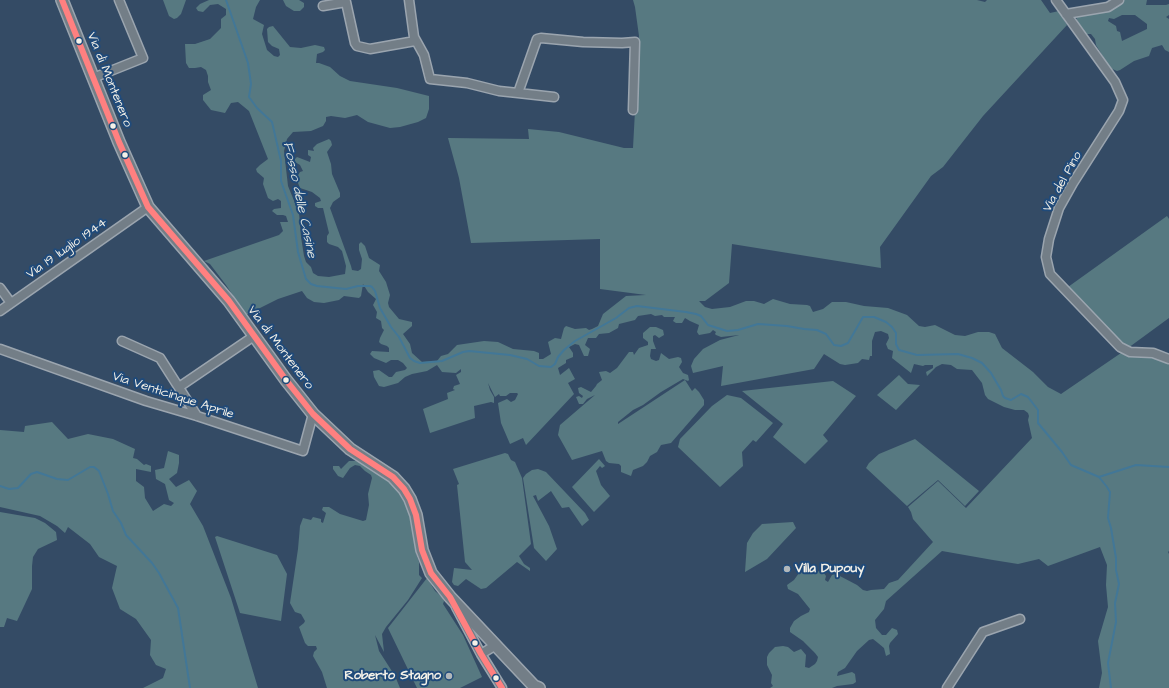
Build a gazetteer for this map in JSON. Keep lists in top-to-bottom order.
{
  "streets": {
    "street": [
      "Via di Montenero",
      "Via del Pino",
      "Via 19 luglio 1944",
      "Via Venticinque Aprile"
    ]
  },
  "crossings": [
    ["Via di Montenero", "Via 19 luglio 1944"],
    ["Via di Montenero", "Via Venticinque Aprile"]
  ],
  "water": ["Fosso delle Casine"],
  "places": ["Villa Dupouy", "Roberto Stagno"]
}
